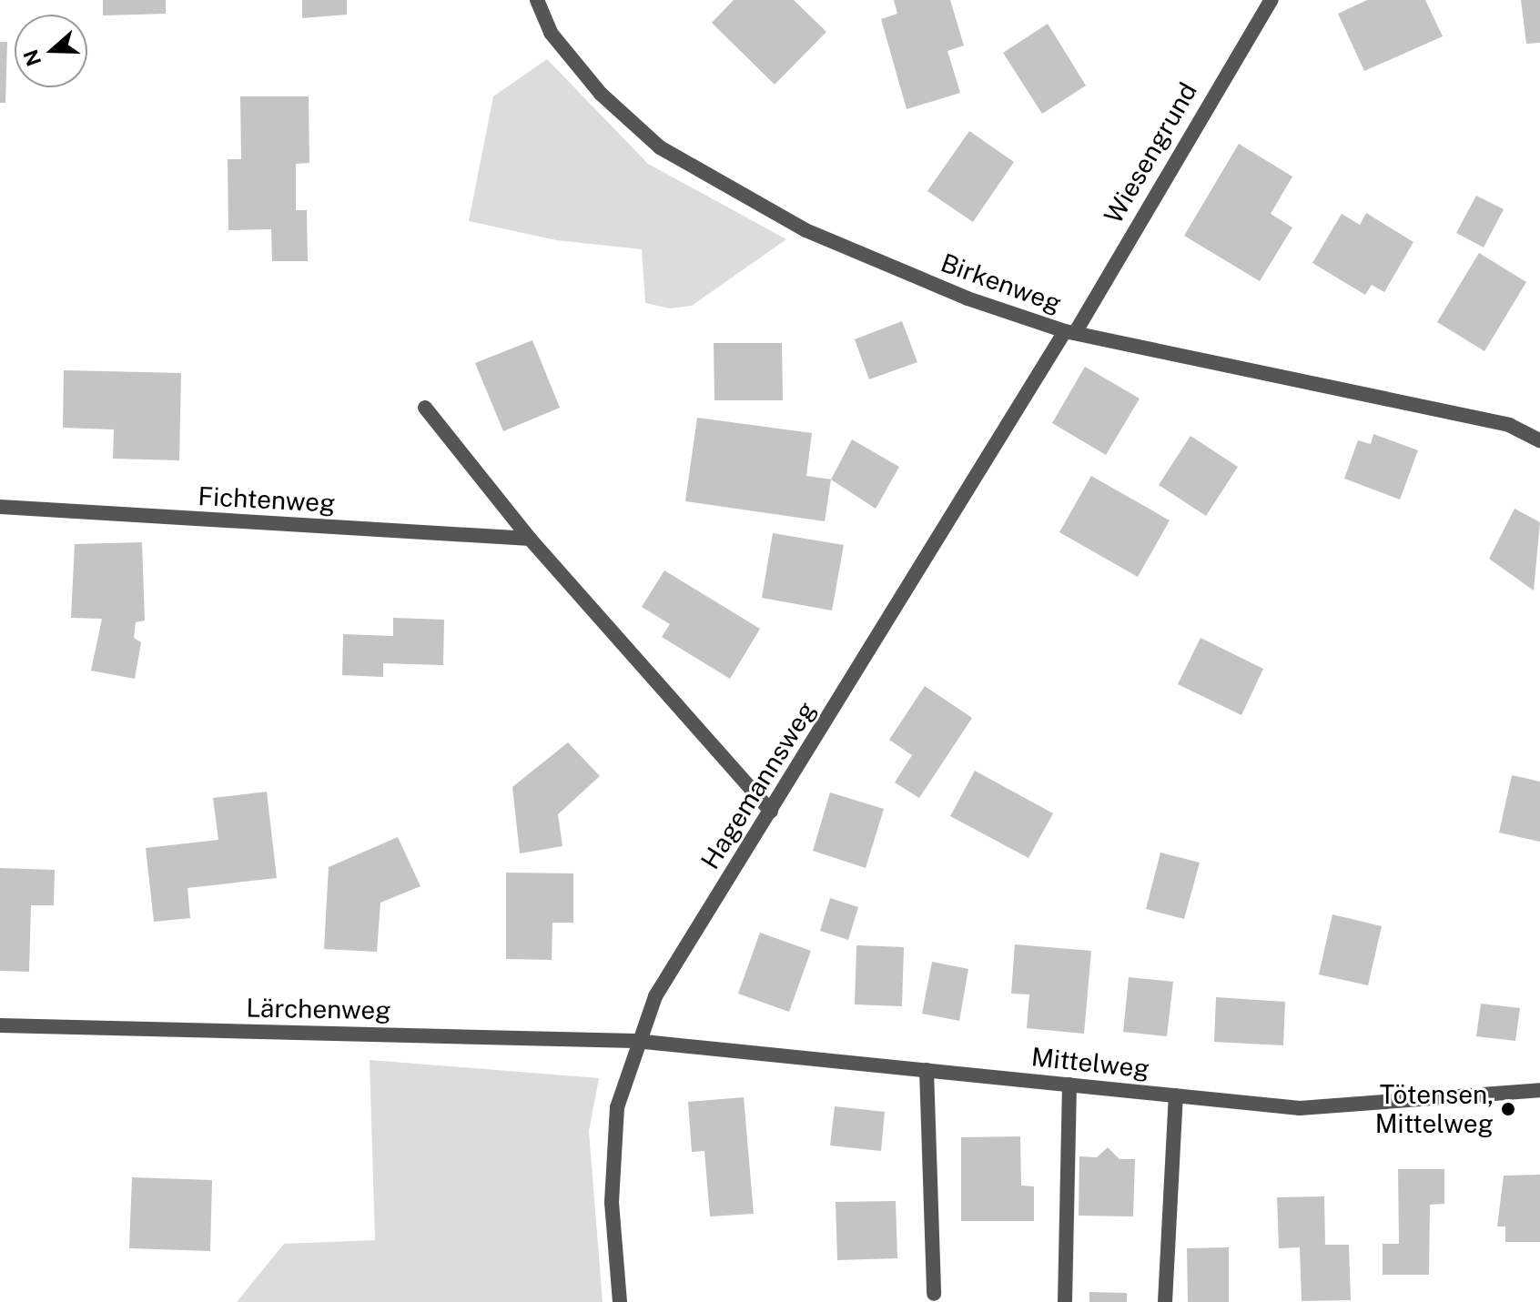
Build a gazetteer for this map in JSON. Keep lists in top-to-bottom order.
{
  "streets": {
    "street": [
      "Wiesengrund",
      "Birkenweg",
      "Fichtenweg",
      "Hagemannsweg",
      "Lärchenweg",
      "Mittelweg"
    ]
  },
  "crossings": [
    ["Wiesengrund", "Birkenweg"],
    ["Wiesengrund", "Hagemannsweg"],
    ["Birkenweg", "Hagemannsweg"],
    ["Hagemannsweg", "Lärchenweg"],
    ["Hagemannsweg", "Mittelweg"],
    ["Lärchenweg", "Mittelweg"]
  ],
  "places": ["Tötensen, Mittelweg"],
  "north": "left"
}
